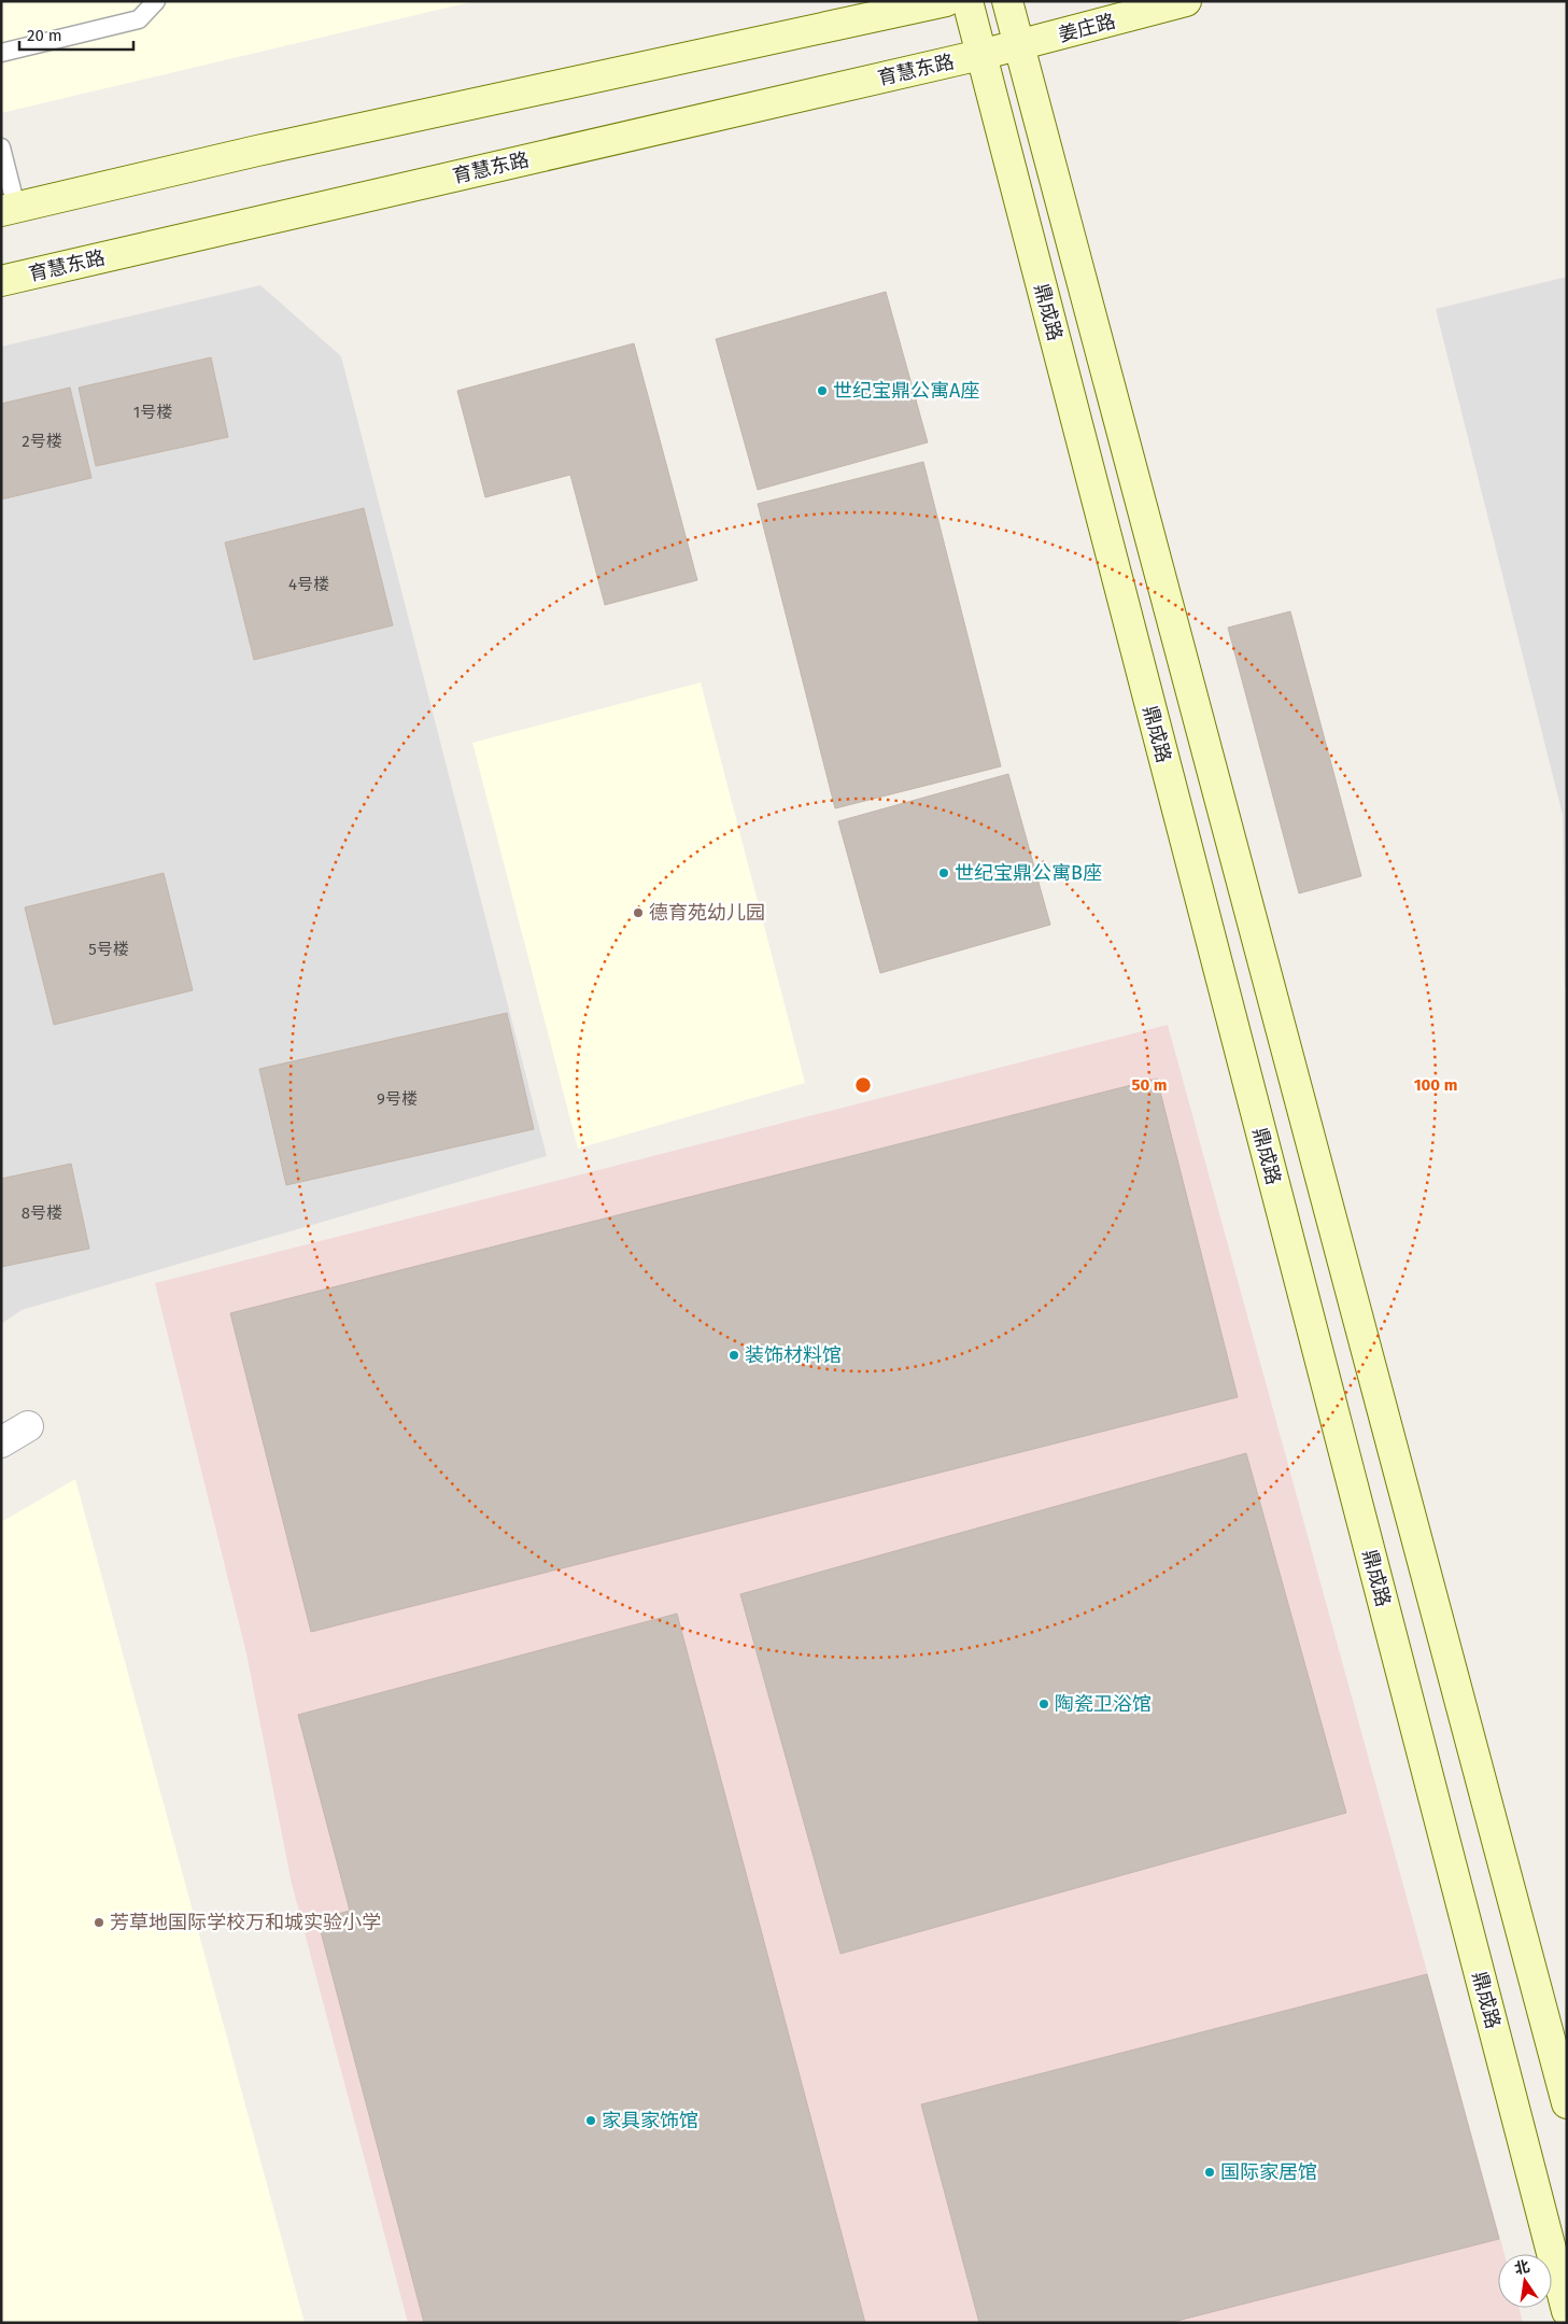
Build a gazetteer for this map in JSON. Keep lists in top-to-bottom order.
{
  "streets": {
    "main road": ["姜庄路", "育慧东路", "鼎成路"]
  },
  "crossings": [
    ["姜庄路", "育慧东路"],
    ["姜庄路", "鼎成路"],
    ["育慧东路", "鼎成路"]
  ],
  "places": [
    "世纪宝鼎公寓A座",
    "世纪宝鼎公寓B座",
    "德育苑幼儿园",
    "装饰材料馆",
    "陶瓷卫浴馆",
    "芳草地国际学校万和城实验小学",
    "家具家饰馆",
    "国际家居馆"
  ],
  "house_numbers": [
    "1号楼",
    "2号楼",
    "4号楼",
    "5号楼",
    "9号楼",
    "8号楼"
  ],
  "scale_bar": "20 m",
  "north": "top",
  "rings": ["50 m", "100 m"]
}
